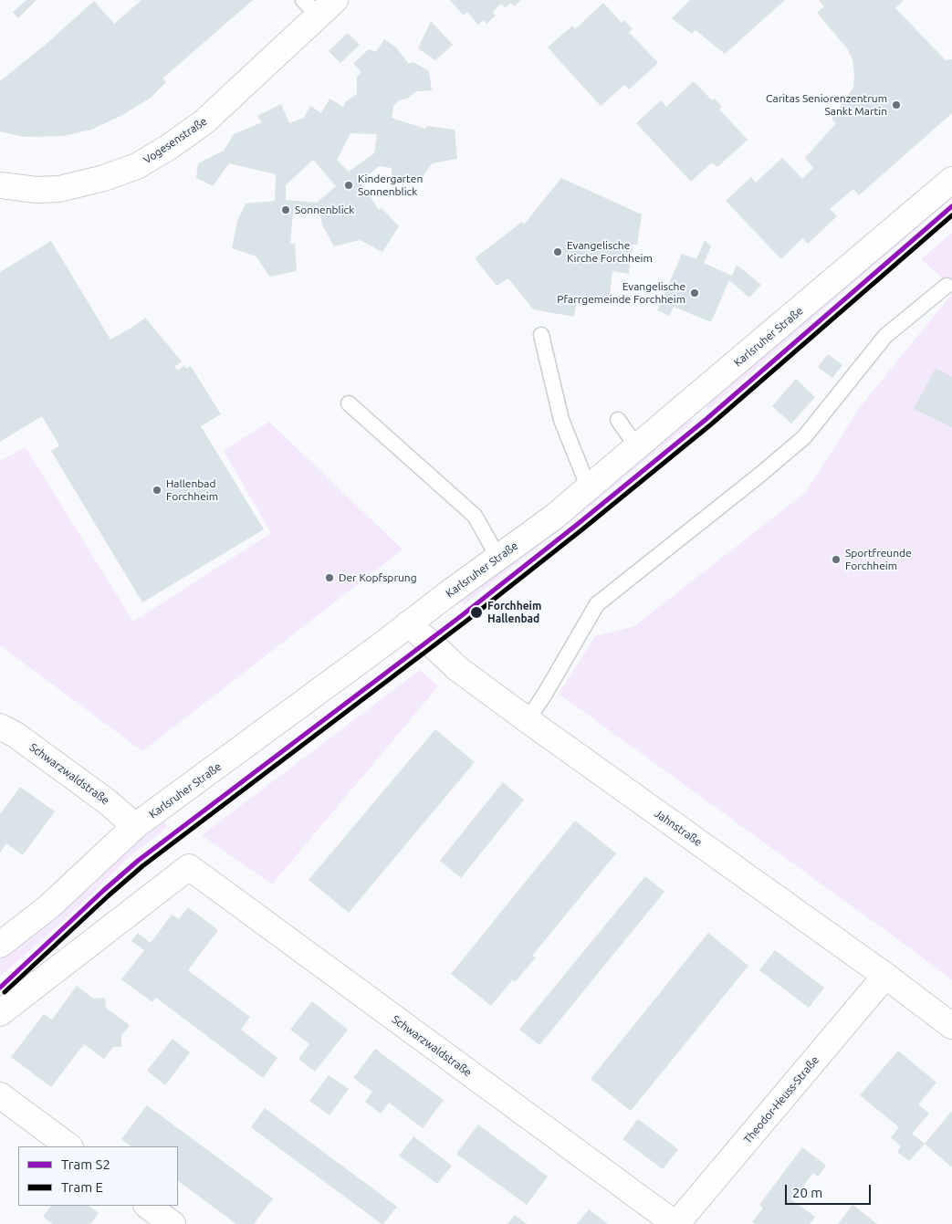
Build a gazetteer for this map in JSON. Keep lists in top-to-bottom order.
{
  "streets": {
    "street": [
      "Vogesenstraße",
      "Karlsruher Straße",
      "Schwarzwaldstraße",
      "Jahnstraße",
      "Theodor-Heuss-Straße"
    ]
  },
  "crossings": [
    ["Karlsruher Straße", "Schwarzwaldstraße"],
    ["Karlsruher Straße", "Jahnstraße"],
    ["Schwarzwaldstraße", "Theodor-Heuss-Straße"],
    ["Jahnstraße", "Theodor-Heuss-Straße"]
  ],
  "places": [
    "Caritas Seniorenzentrum Sankt Martin",
    "Kindergarten Sonnenblick",
    "Sonnenblick",
    "Evangelische Kirche Forchheim",
    "Evangelische Pfarrgemeinde Forchheim",
    "Hallenbad Forchheim",
    "Sportfreunde Forchheim",
    "Der Kopfsprung",
    "Forchheim Hallenbad"
  ],
  "lines": ["tram line S2", "tram line E"],
  "legend": ["Tram S2", "Tram E"],
  "scale_bar": "20 m"
}
